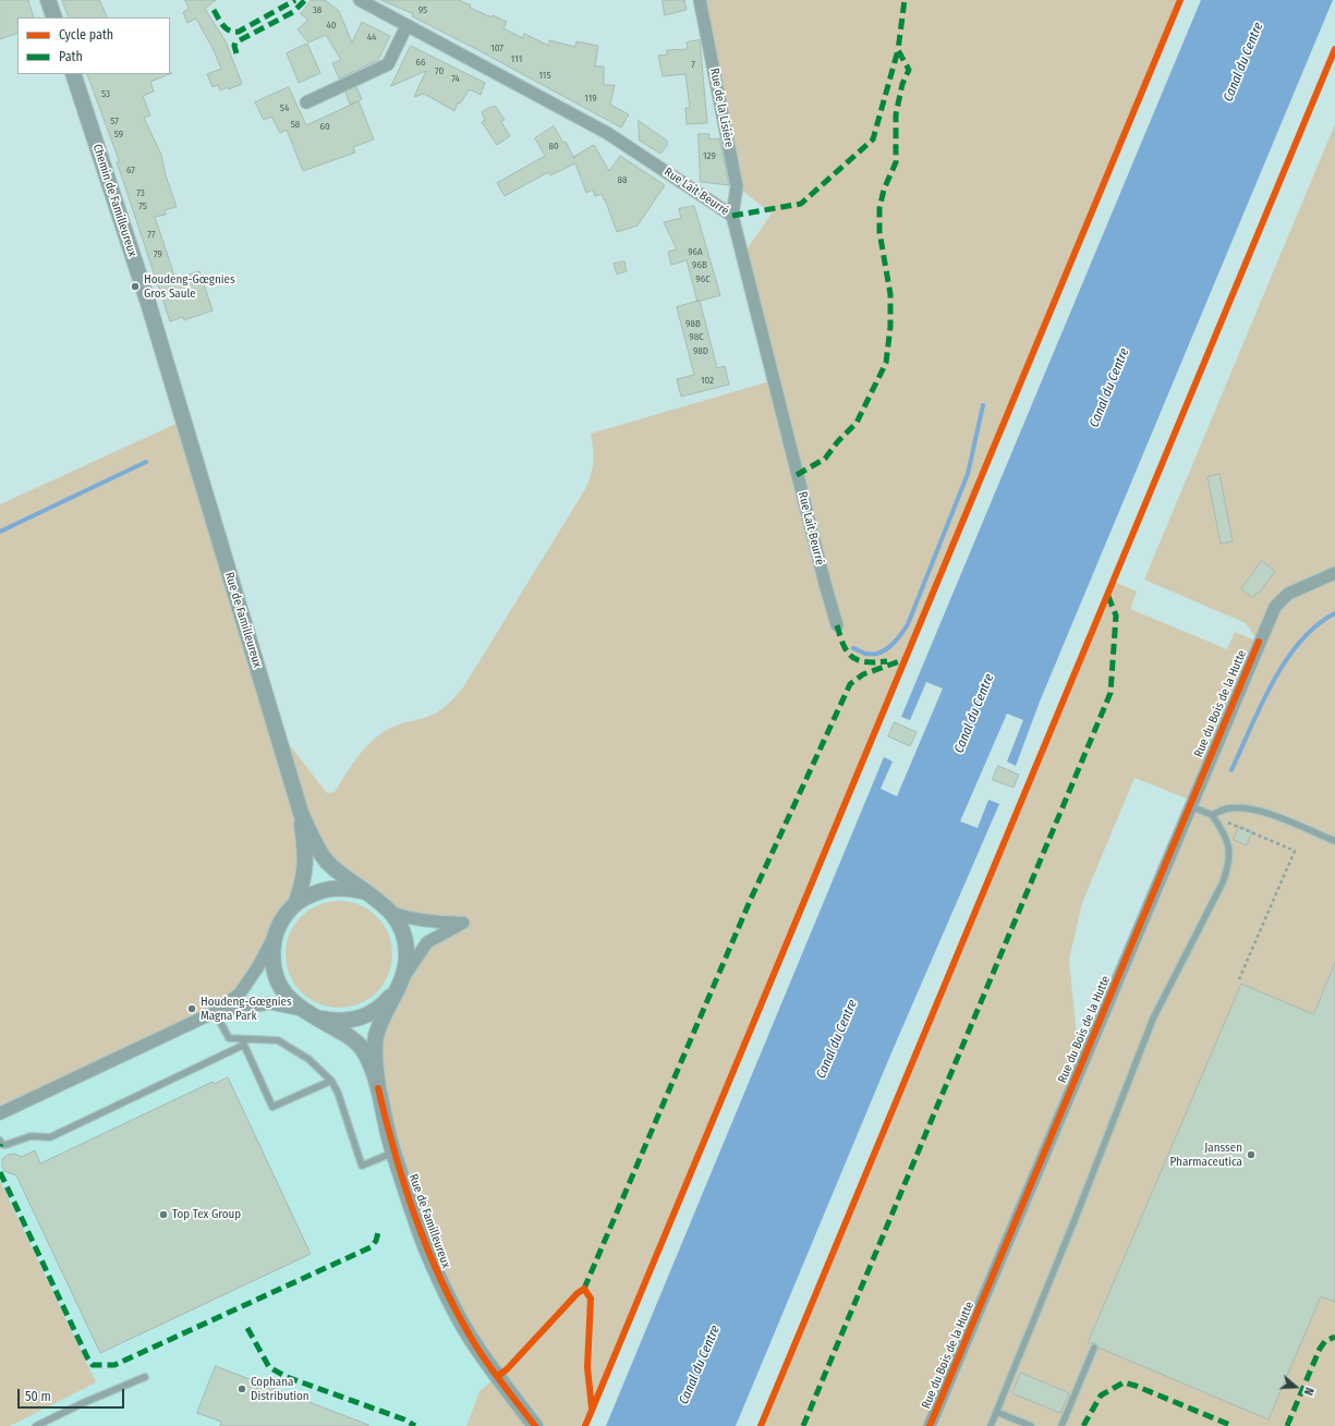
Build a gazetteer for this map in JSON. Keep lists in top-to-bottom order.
{
  "streets": {
    "street": [
      "Rue de la Lisière",
      "Rue Lait Beurré",
      "Chemin de Familleureux",
      "Rue de Familleureux",
      "Rue du Bois de la Hutte"
    ]
  },
  "crossings": [
    ["Rue de la Lisière", "Rue Lait Beurré"],
    ["Chemin de Familleureux", "Rue de Familleureux"]
  ],
  "water": ["Canal du Centre"],
  "places": [
    "Houdeng-Gœgnies Gros Saule",
    "Houdeng-Gœgnies Magna Park",
    "Janssen Pharmaceutica",
    "Top Tex Group",
    "Cophana Distribution"
  ],
  "house_numbers": [
    "38",
    "95",
    "40",
    "44",
    "107",
    "111",
    "66",
    "7",
    "70",
    "115",
    "74",
    "53",
    "119",
    "54",
    "57",
    "58",
    "60",
    "59",
    "80",
    "129",
    "67",
    "88",
    "73",
    "75",
    "77",
    "96A",
    "79",
    "96B",
    "96C",
    "98B",
    "98C",
    "98D",
    "102"
  ],
  "legend": ["Cycle path", "Path"],
  "scale_bar": "50 m",
  "north": "right"
}
